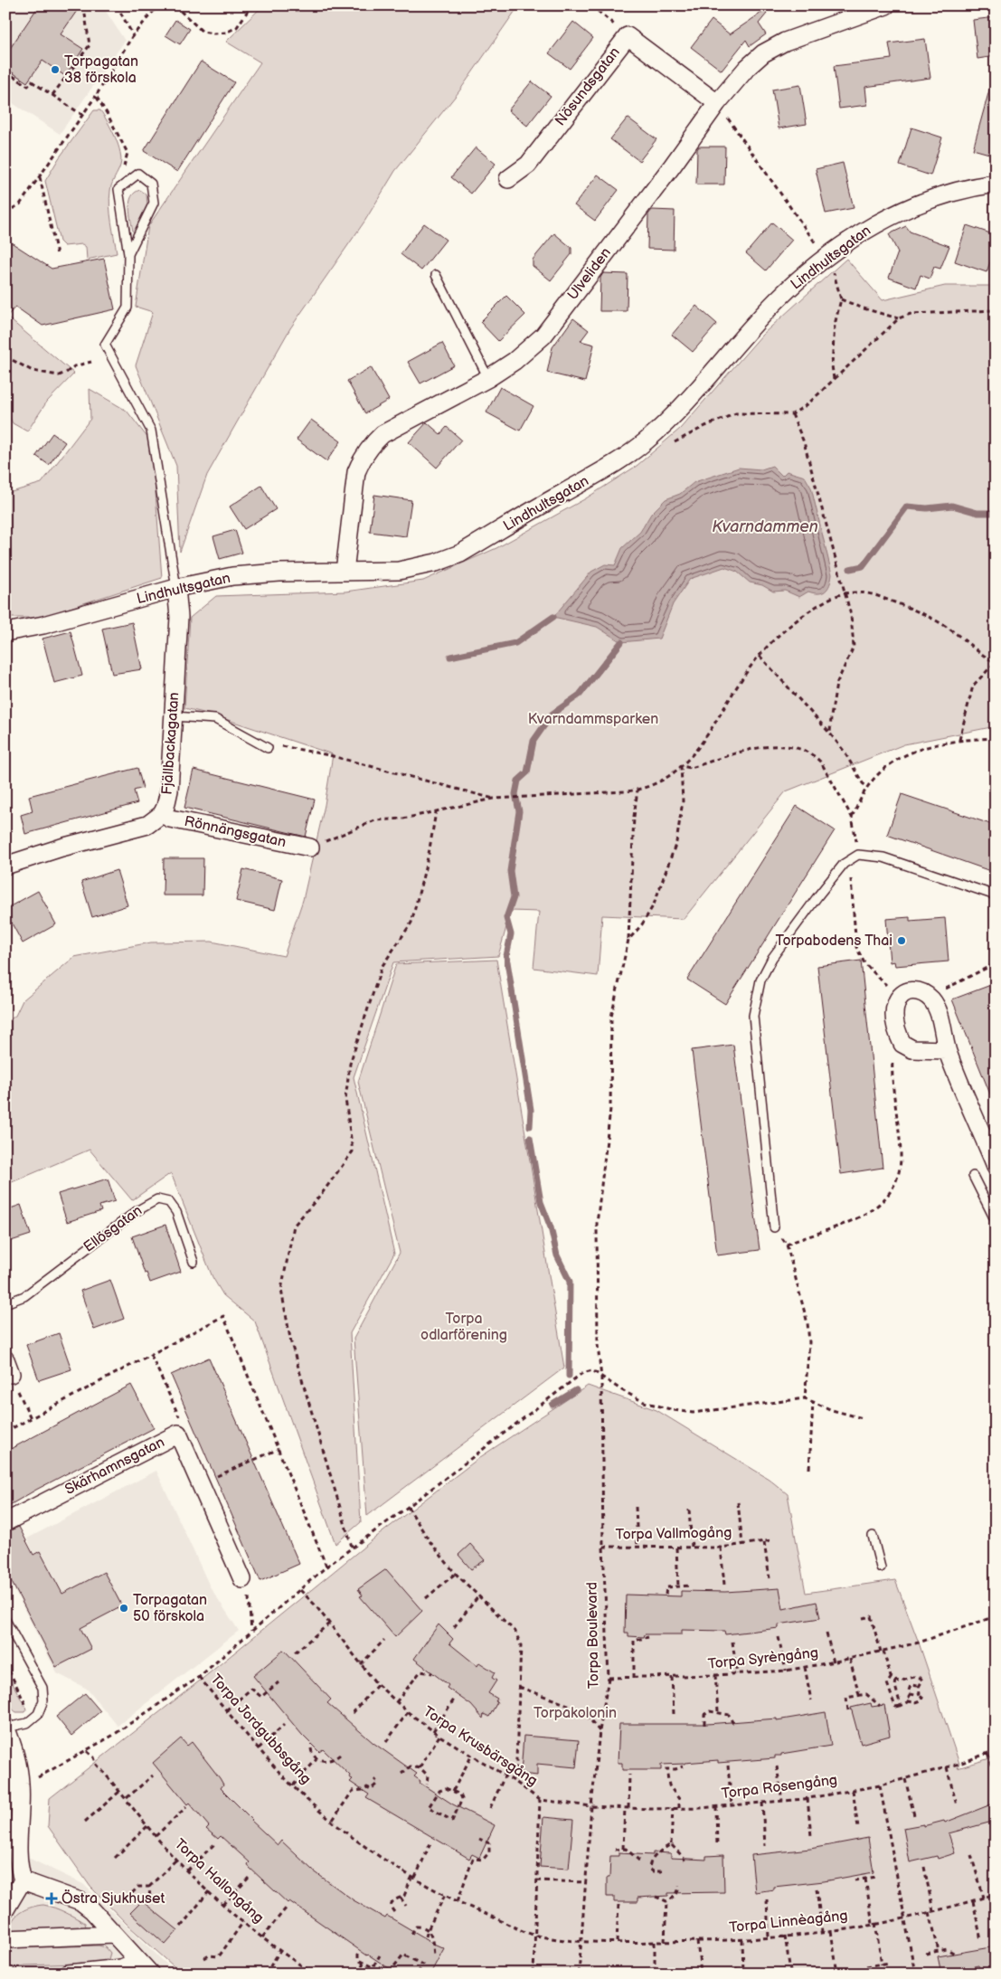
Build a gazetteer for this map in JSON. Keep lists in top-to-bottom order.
{
  "streets": {
    "street": [
      "Nösundsgatan",
      "Lindhultsgatan",
      "Ulveliden",
      "Fjällbackagatan",
      "Rönnängsgatan",
      "Skärhamnsgatan"
    ],
    "lane": ["Ellösgatan"],
    "path": [
      "Torpa Vallmogång",
      "Torpa Boulevard",
      "Torpa Syrèngång",
      "Torpa Jordgubbsgång",
      "Torpa Krusbärsgång",
      "Torpa Rosengång",
      "Torpa Hallongång",
      "Torpa Linnèagång"
    ]
  },
  "crossings": [
    ["Nösundsgatan", "Ulveliden"],
    ["Lindhultsgatan", "Ulveliden"],
    ["Lindhultsgatan", "Fjällbackagatan"],
    ["Fjällbackagatan", "Rönnängsgatan"],
    ["Torpa Vallmogång", "Torpa Boulevard"],
    ["Torpa Boulevard", "Torpa Syrèngång"],
    ["Torpa Boulevard", "Torpa Jordgubbsgång"],
    ["Torpa Boulevard", "Torpa Rosengång"],
    ["Torpa Boulevard", "Torpa Linnèagång"],
    ["Torpa Jordgubbsgång", "Torpa Linnèagång"],
    ["Torpa Krusbärsgång", "Torpa Rosengång"]
  ],
  "water": ["Kvarndammen"],
  "parks": ["Kvarndammsparken", "Torpa odlarförening", "Torpakolonin"],
  "places": {
    "other": ["Torpagatan 38 förskola", "Torpabodens Thai", "Torpagatan 50 förskola"],
    "health": ["Östra Sjukhuset"]
  }
}
